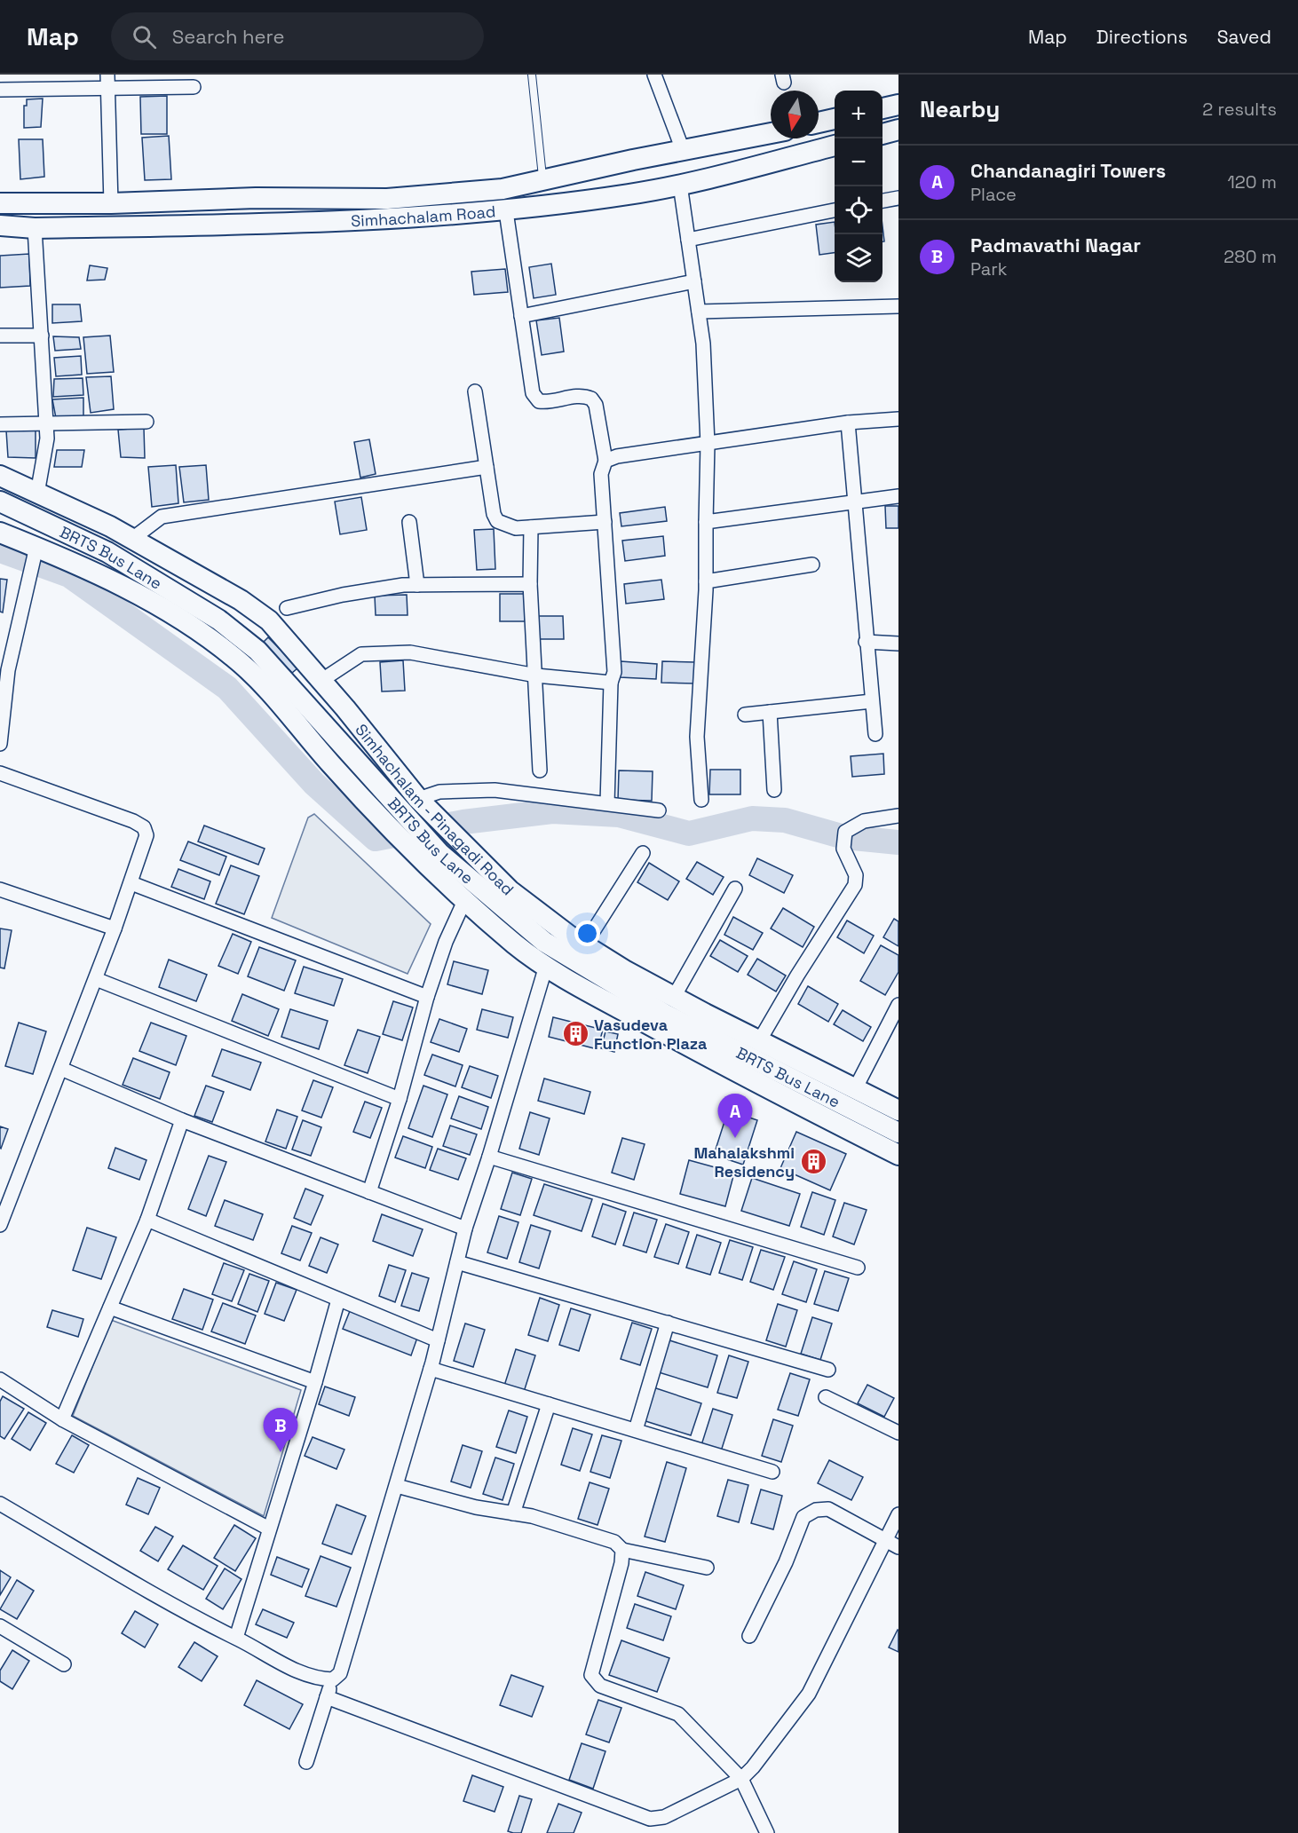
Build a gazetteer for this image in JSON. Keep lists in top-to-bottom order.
{
  "streets": {
    "main road": ["Simhachalam Road", "BRTS Bus Lane", "Simhachalam - Pinagadi Road"]
  },
  "places": {
    "building": ["Vasudeva Function Plaza", "Mahalakshmi Residency"]
  },
  "north": "bottom",
  "page": {
    "header": "Map",
    "search": "Search here",
    "nav": ["Map", "Directions", "Saved"],
    "heading": ["Nearby", "2 results"],
    "map_buttons": ["+", "−"],
    "list": [
      {
        "mark": "A",
        "name": "Chandanagiri Towers",
        "note": "Place",
        "value": "120 m"
      },
      {
        "mark": "B",
        "name": "Padmavathi Nagar",
        "note": "Park",
        "value": "280 m"
      }
    ],
    "pins": ["A", "B"]
  }
}
